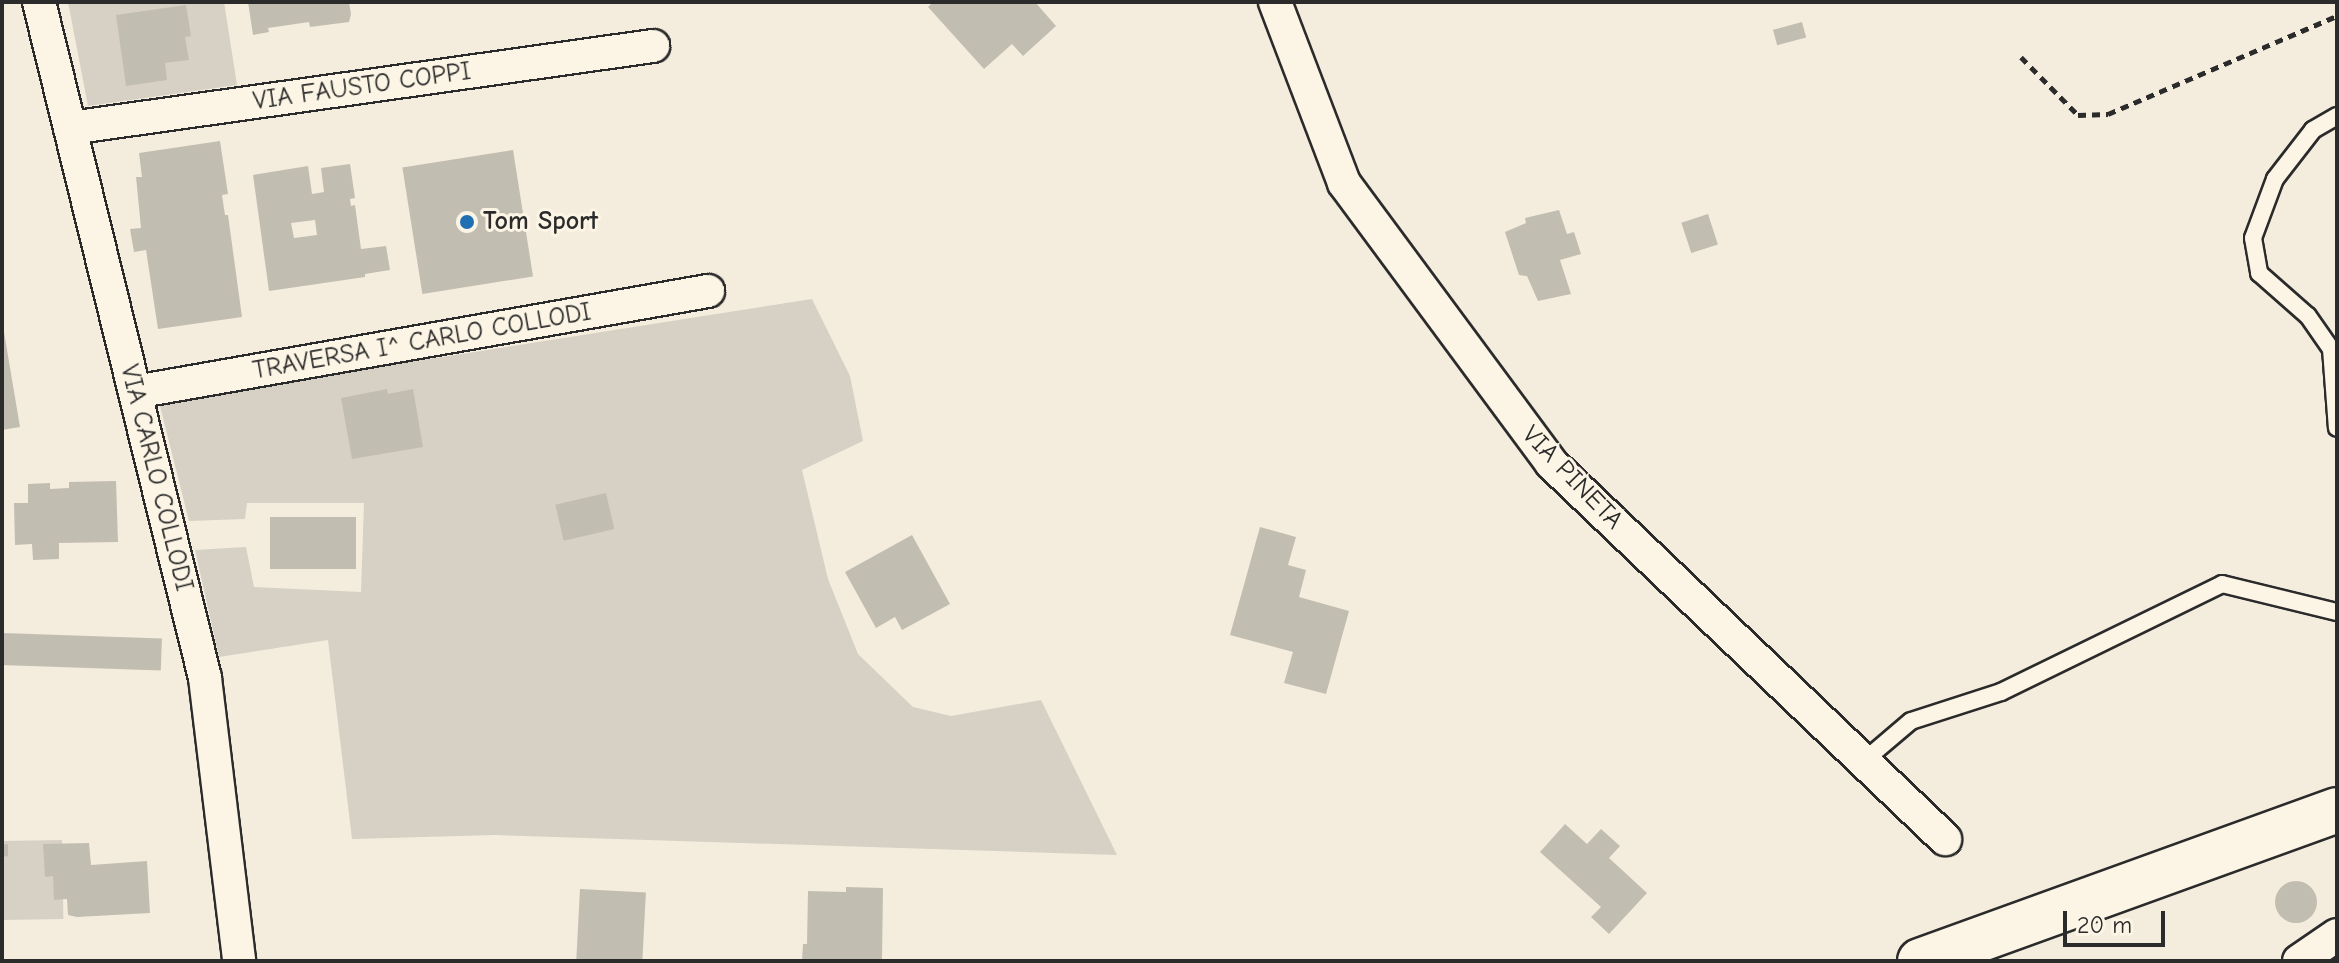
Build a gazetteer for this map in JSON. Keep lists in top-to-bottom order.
{
  "streets": {
    "street": [
      "VIA FAUSTO COPPI",
      "TRAVERSA I^ CARLO COLLODI",
      "VIA CARLO COLLODI",
      "VIA PINETA"
    ]
  },
  "crossings": [
    ["VIA FAUSTO COPPI", "VIA CARLO COLLODI"],
    ["TRAVERSA I^ CARLO COLLODI", "VIA CARLO COLLODI"]
  ],
  "places": ["Tom Sport"],
  "scale_bar": "20 m"
}
